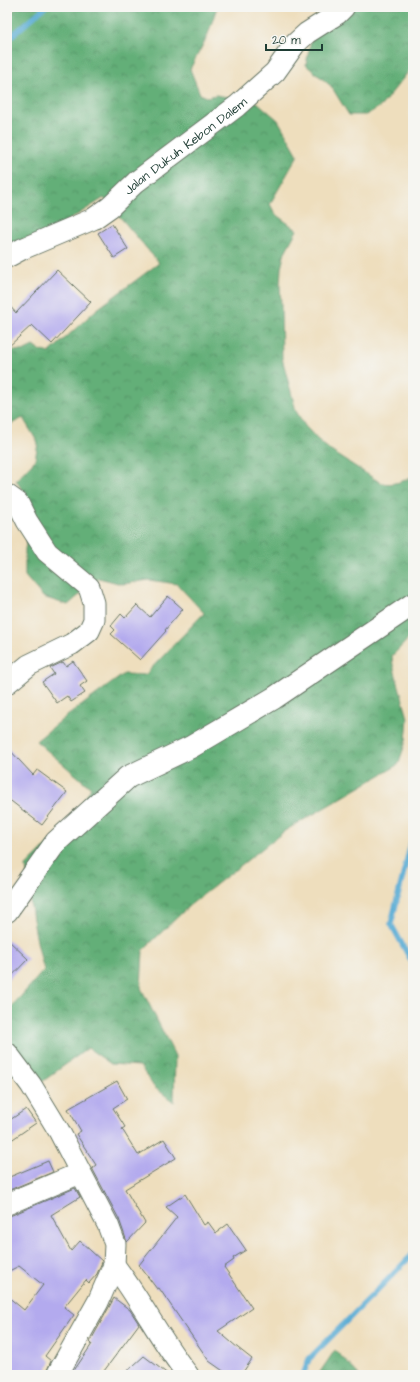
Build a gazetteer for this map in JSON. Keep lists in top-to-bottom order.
{
  "streets": {
    "street": ["Jalan Dukuh Kebon Dalem"]
  },
  "scale_bar": "20 m"
}
